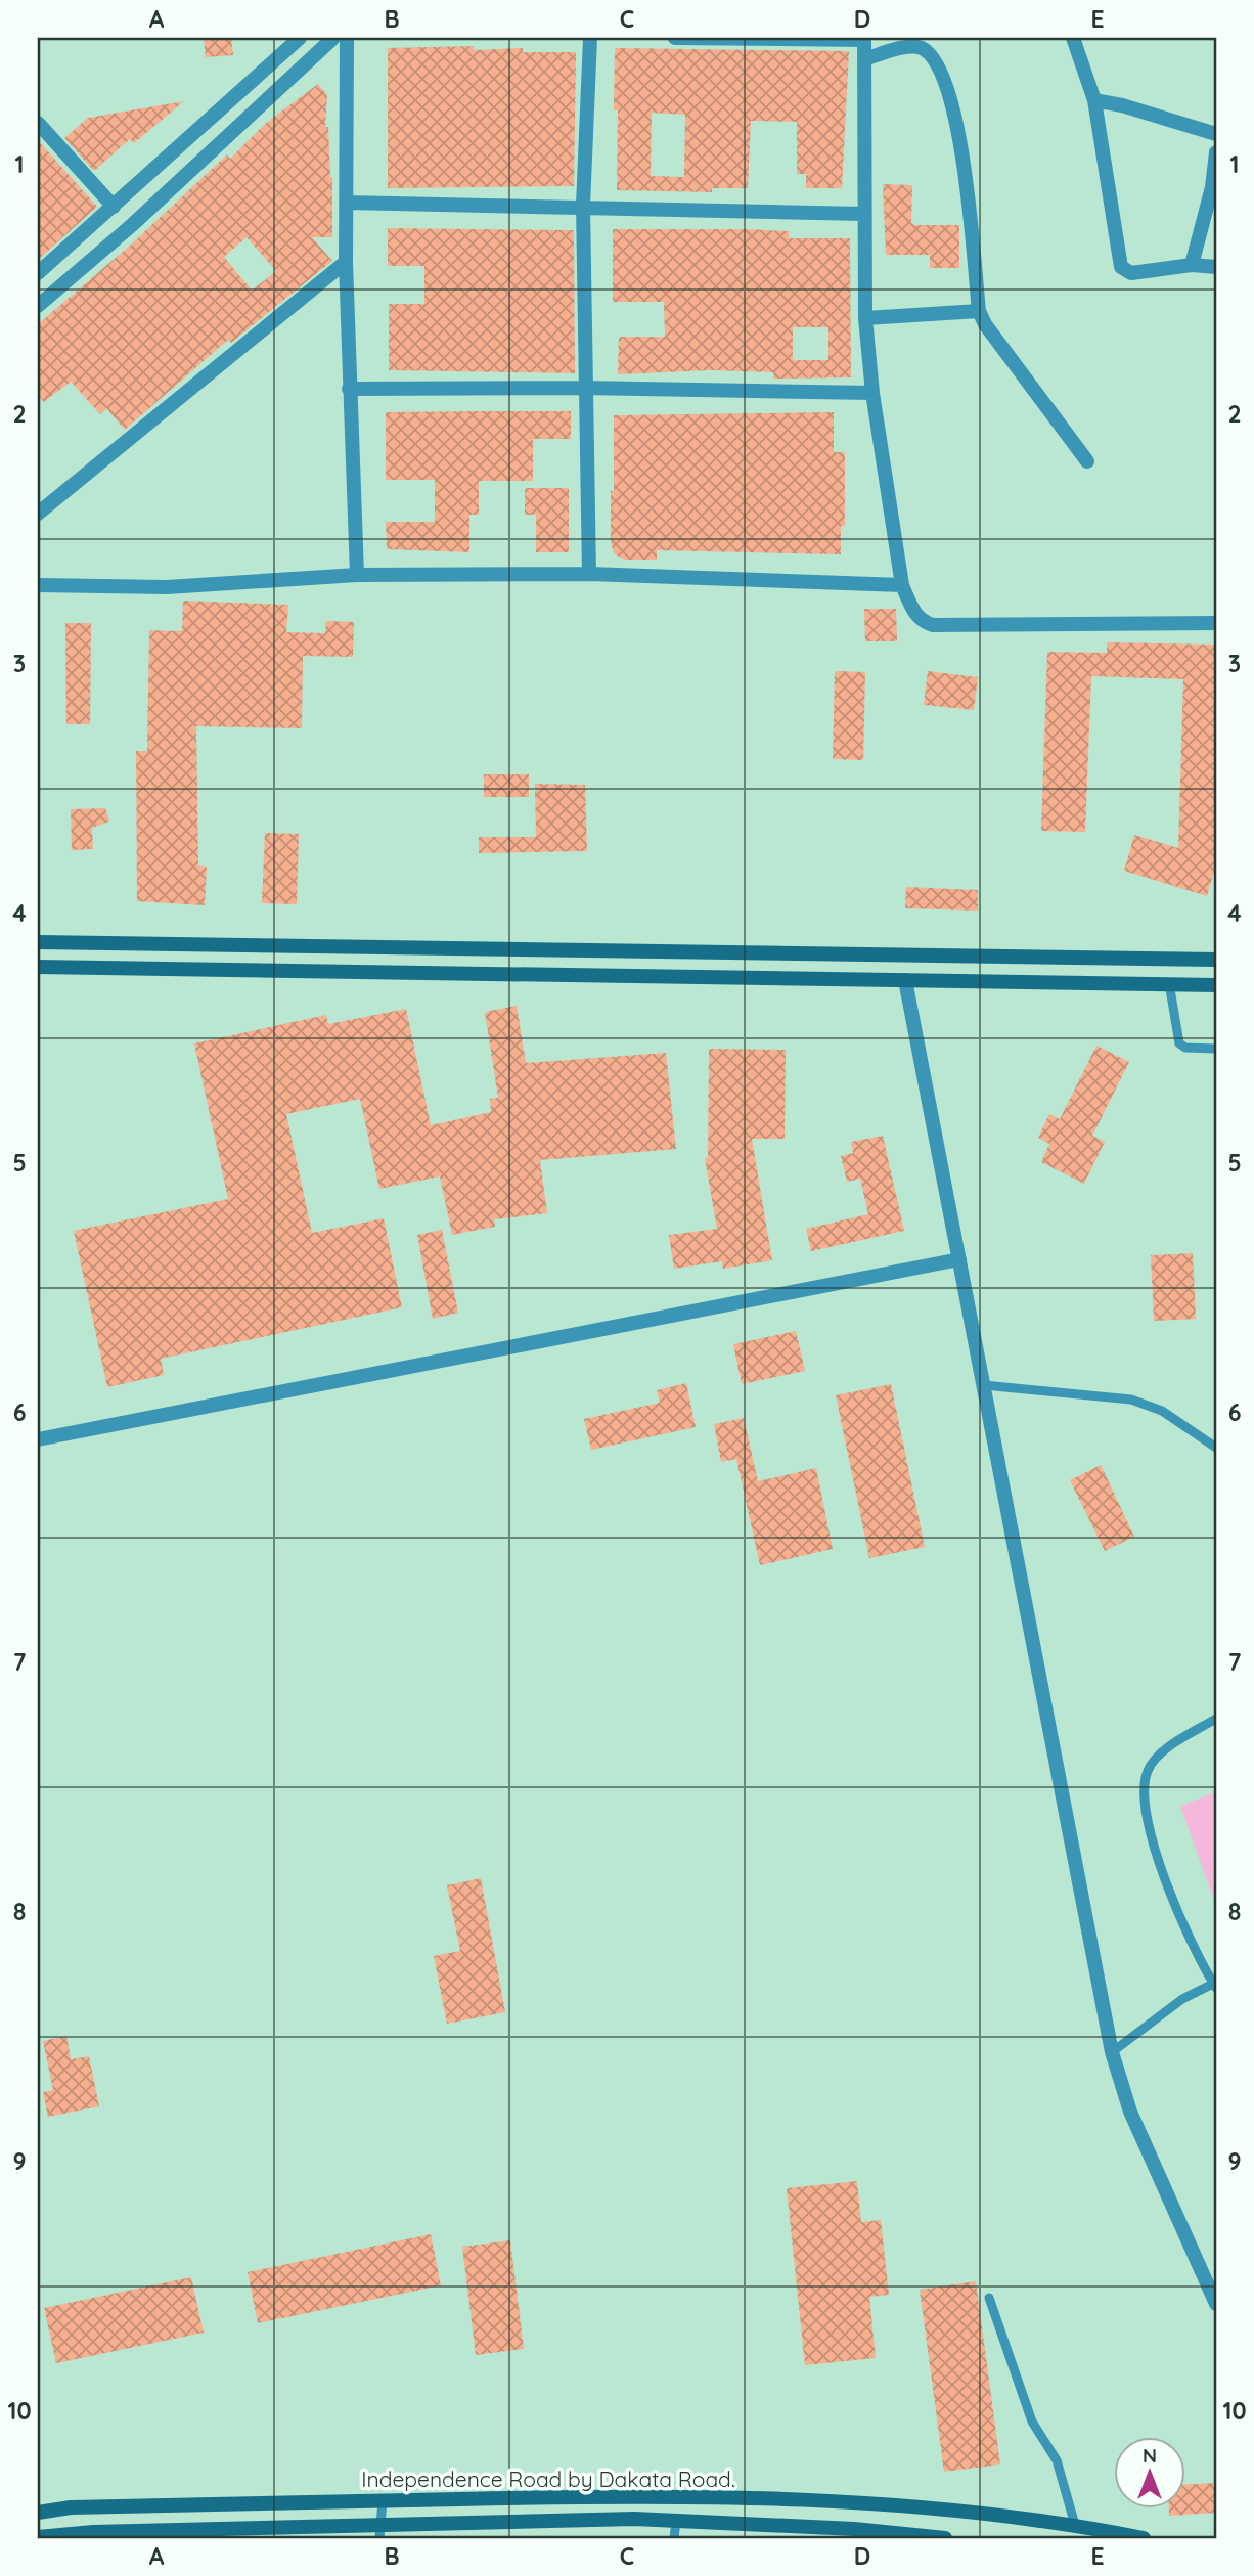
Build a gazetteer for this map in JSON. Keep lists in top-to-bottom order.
{
  "streets": {
    "main road": ["Independence Road by Dakata Road."]
  },
  "north": "top",
  "grid": {
    "columns": [
      "A",
      "B",
      "C",
      "D",
      "E"
    ],
    "rows": [
      "1",
      "2",
      "3",
      "4",
      "5",
      "6",
      "7",
      "8",
      "9",
      "10"
    ]
  }
}
